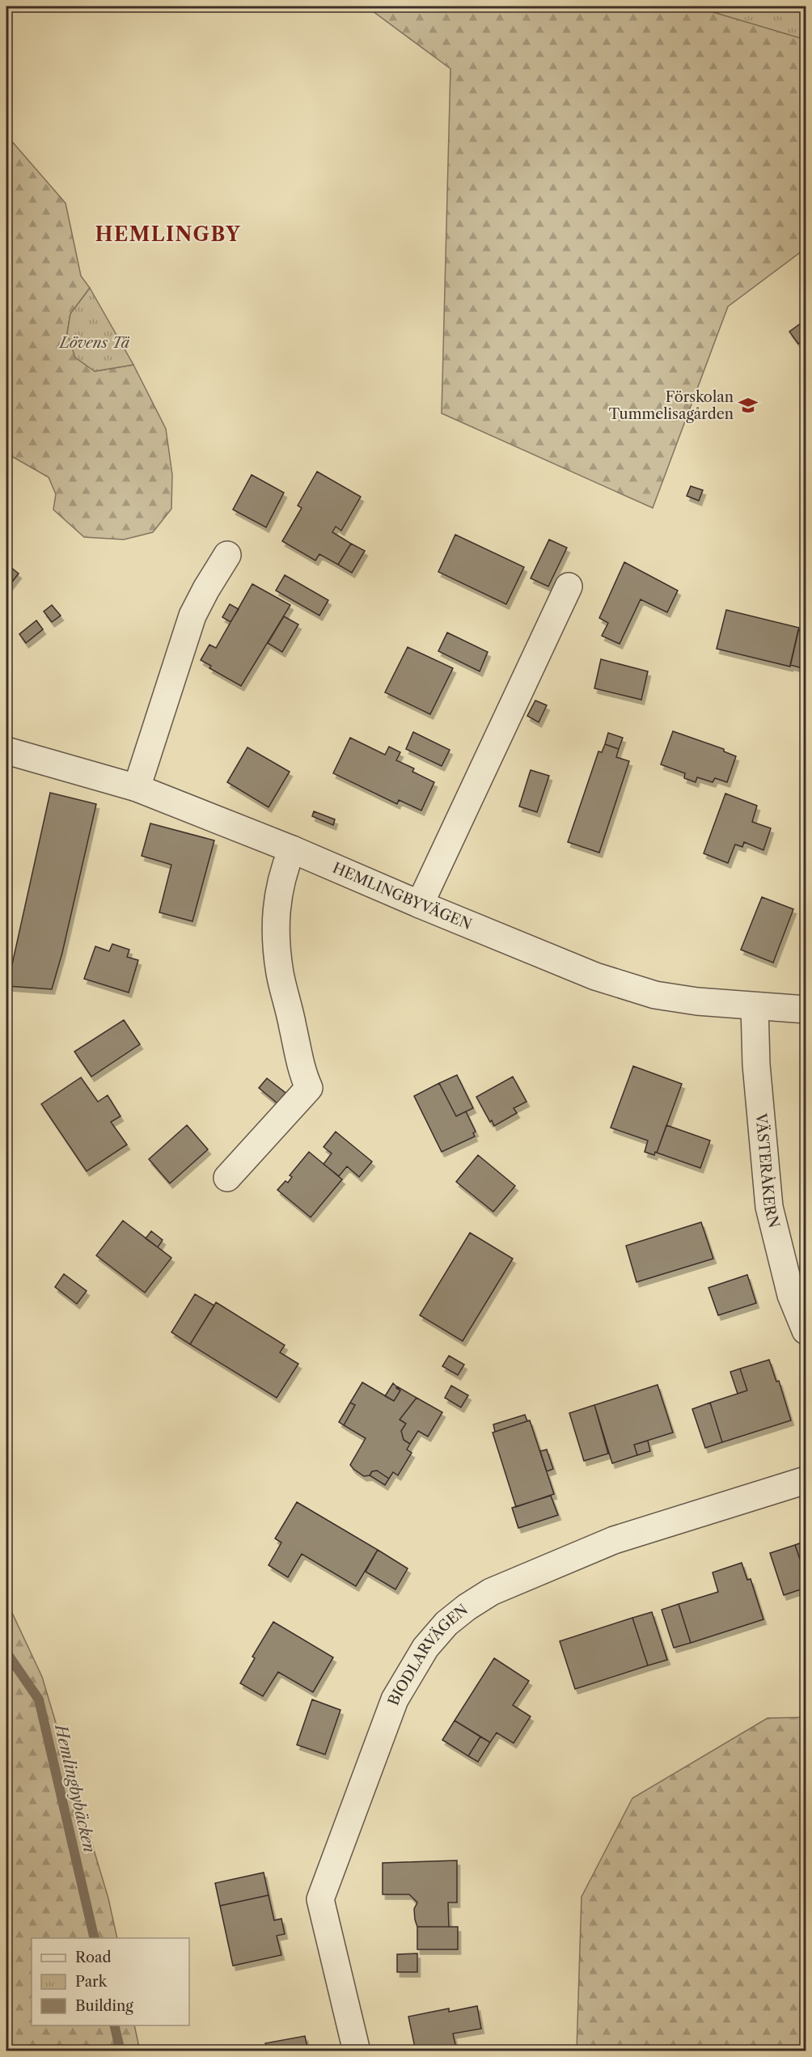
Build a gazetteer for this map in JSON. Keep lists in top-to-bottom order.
{
  "streets": {
    "street": ["HEMLINGBYVÄGEN", "VÄSTERÅKERN", "BIODLARVÄGEN"]
  },
  "crossings": [
    ["HEMLINGBYVÄGEN", "VÄSTERÅKERN"]
  ],
  "districts": ["HEMLINGBY"],
  "water": ["Hemlingbybäcken"],
  "parks": ["Lövens Tä"],
  "places": {
    "school or university": ["Förskolan Tummelisagården"]
  },
  "legend": ["Road", "Park", "Building"]
}
